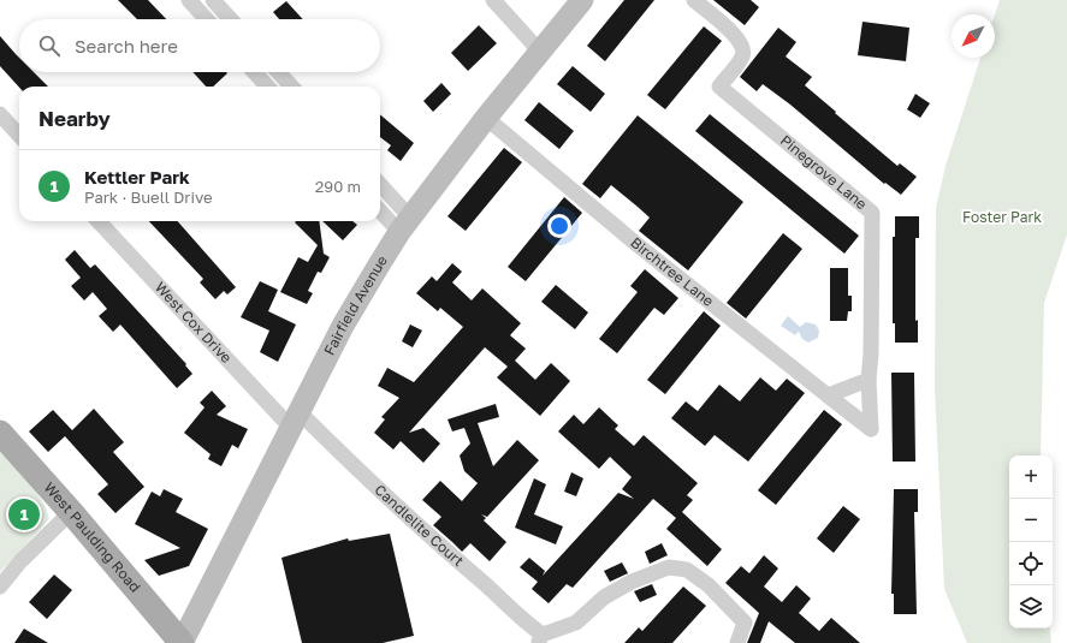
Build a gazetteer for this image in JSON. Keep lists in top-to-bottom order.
{
  "streets": {
    "main road": ["Fairfield Avenue", "West Paulding Road"],
    "street": [
      "Pinegrove Lane",
      "Birchtree Lane",
      "West Cox Drive",
      "Candlelite Court"
    ]
  },
  "crossings": [
    ["Pinegrove Lane", "Birchtree Lane"],
    ["Birchtree Lane", "Fairfield Avenue"],
    ["Fairfield Avenue", "West Cox Drive"],
    ["Fairfield Avenue", "Candlelite Court"],
    ["Fairfield Avenue", "West Paulding Road"],
    ["West Cox Drive", "Candlelite Court"]
  ],
  "parks": ["Foster Park"],
  "north": "bottom left",
  "page": {
    "search": "Search here",
    "heading": "Nearby",
    "list": [
      {
        "mark": "1",
        "name": "Kettler Park",
        "note": "Park · Buell Drive",
        "value": "290 m"
      }
    ],
    "map_buttons": ["+", "−"],
    "pins": "1"
  }
}
